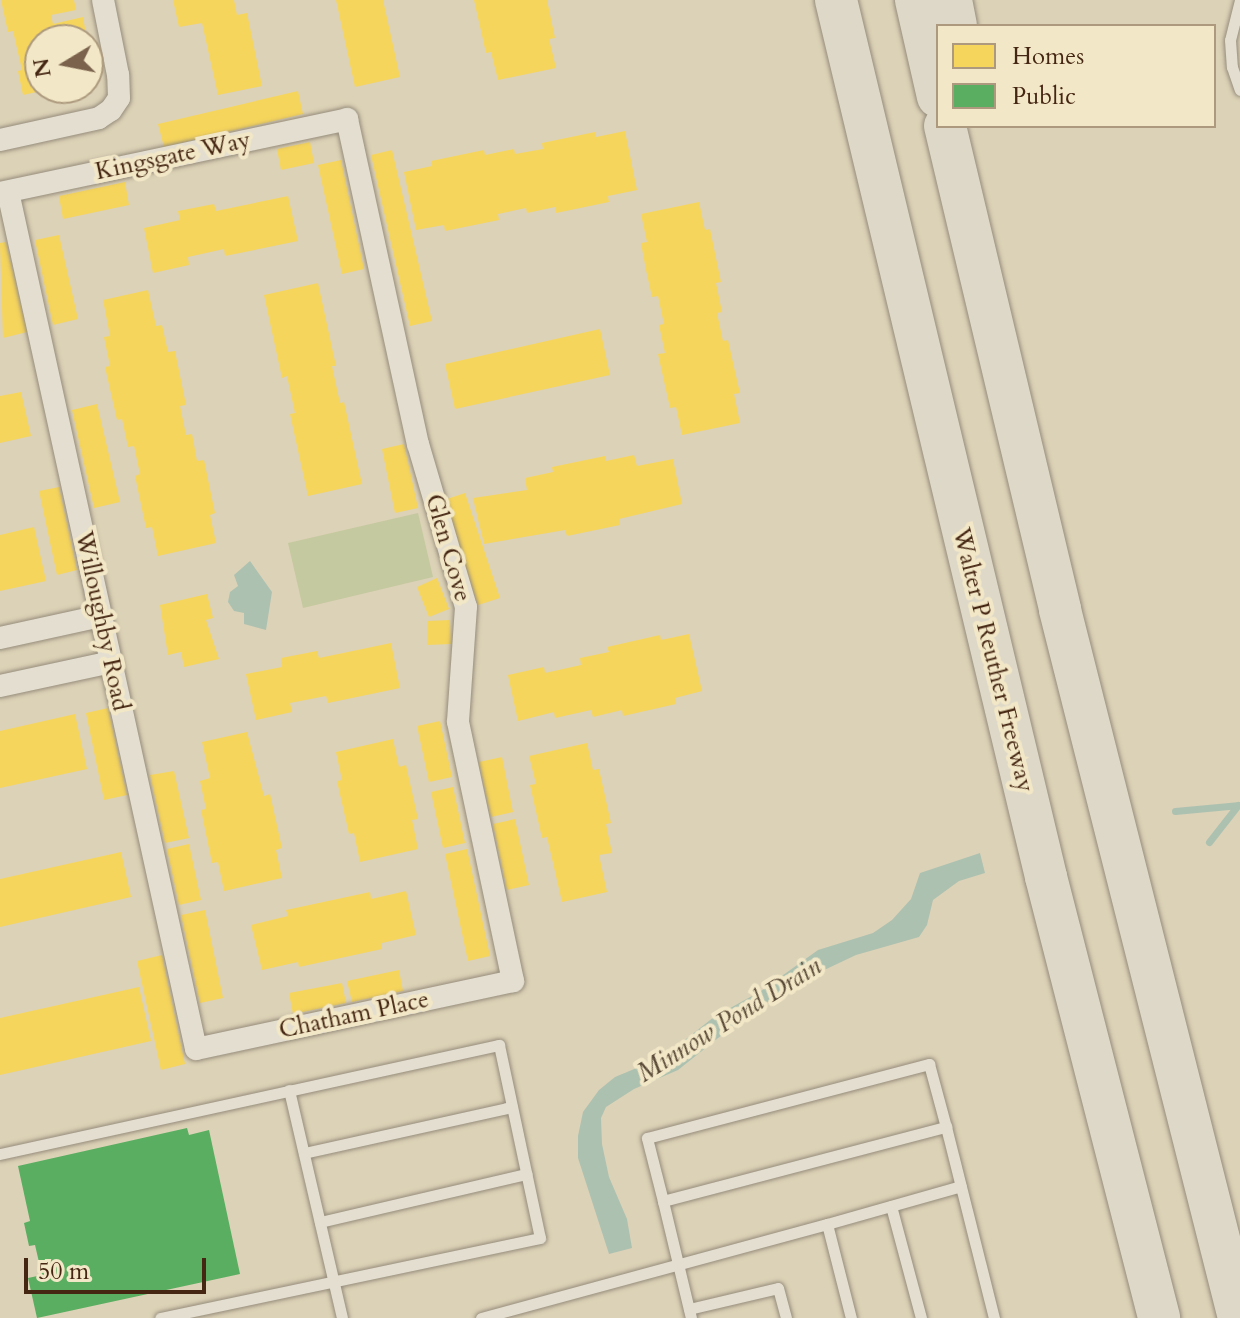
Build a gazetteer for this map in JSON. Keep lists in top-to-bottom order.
{
  "streets": {
    "highway": ["Walter P Reuther Freeway"],
    "street": [
      "Kingsgate Way",
      "Glen Cove",
      "Willoughby Road",
      "Chatham Place"
    ]
  },
  "crossings": [
    ["Kingsgate Way", "Glen Cove"],
    ["Kingsgate Way", "Willoughby Road"],
    ["Glen Cove", "Chatham Place"],
    ["Willoughby Road", "Chatham Place"]
  ],
  "water": ["Minnow Pond Drain"],
  "legend": ["Homes", "Public"],
  "scale_bar": "50 m",
  "north": "left"
}
